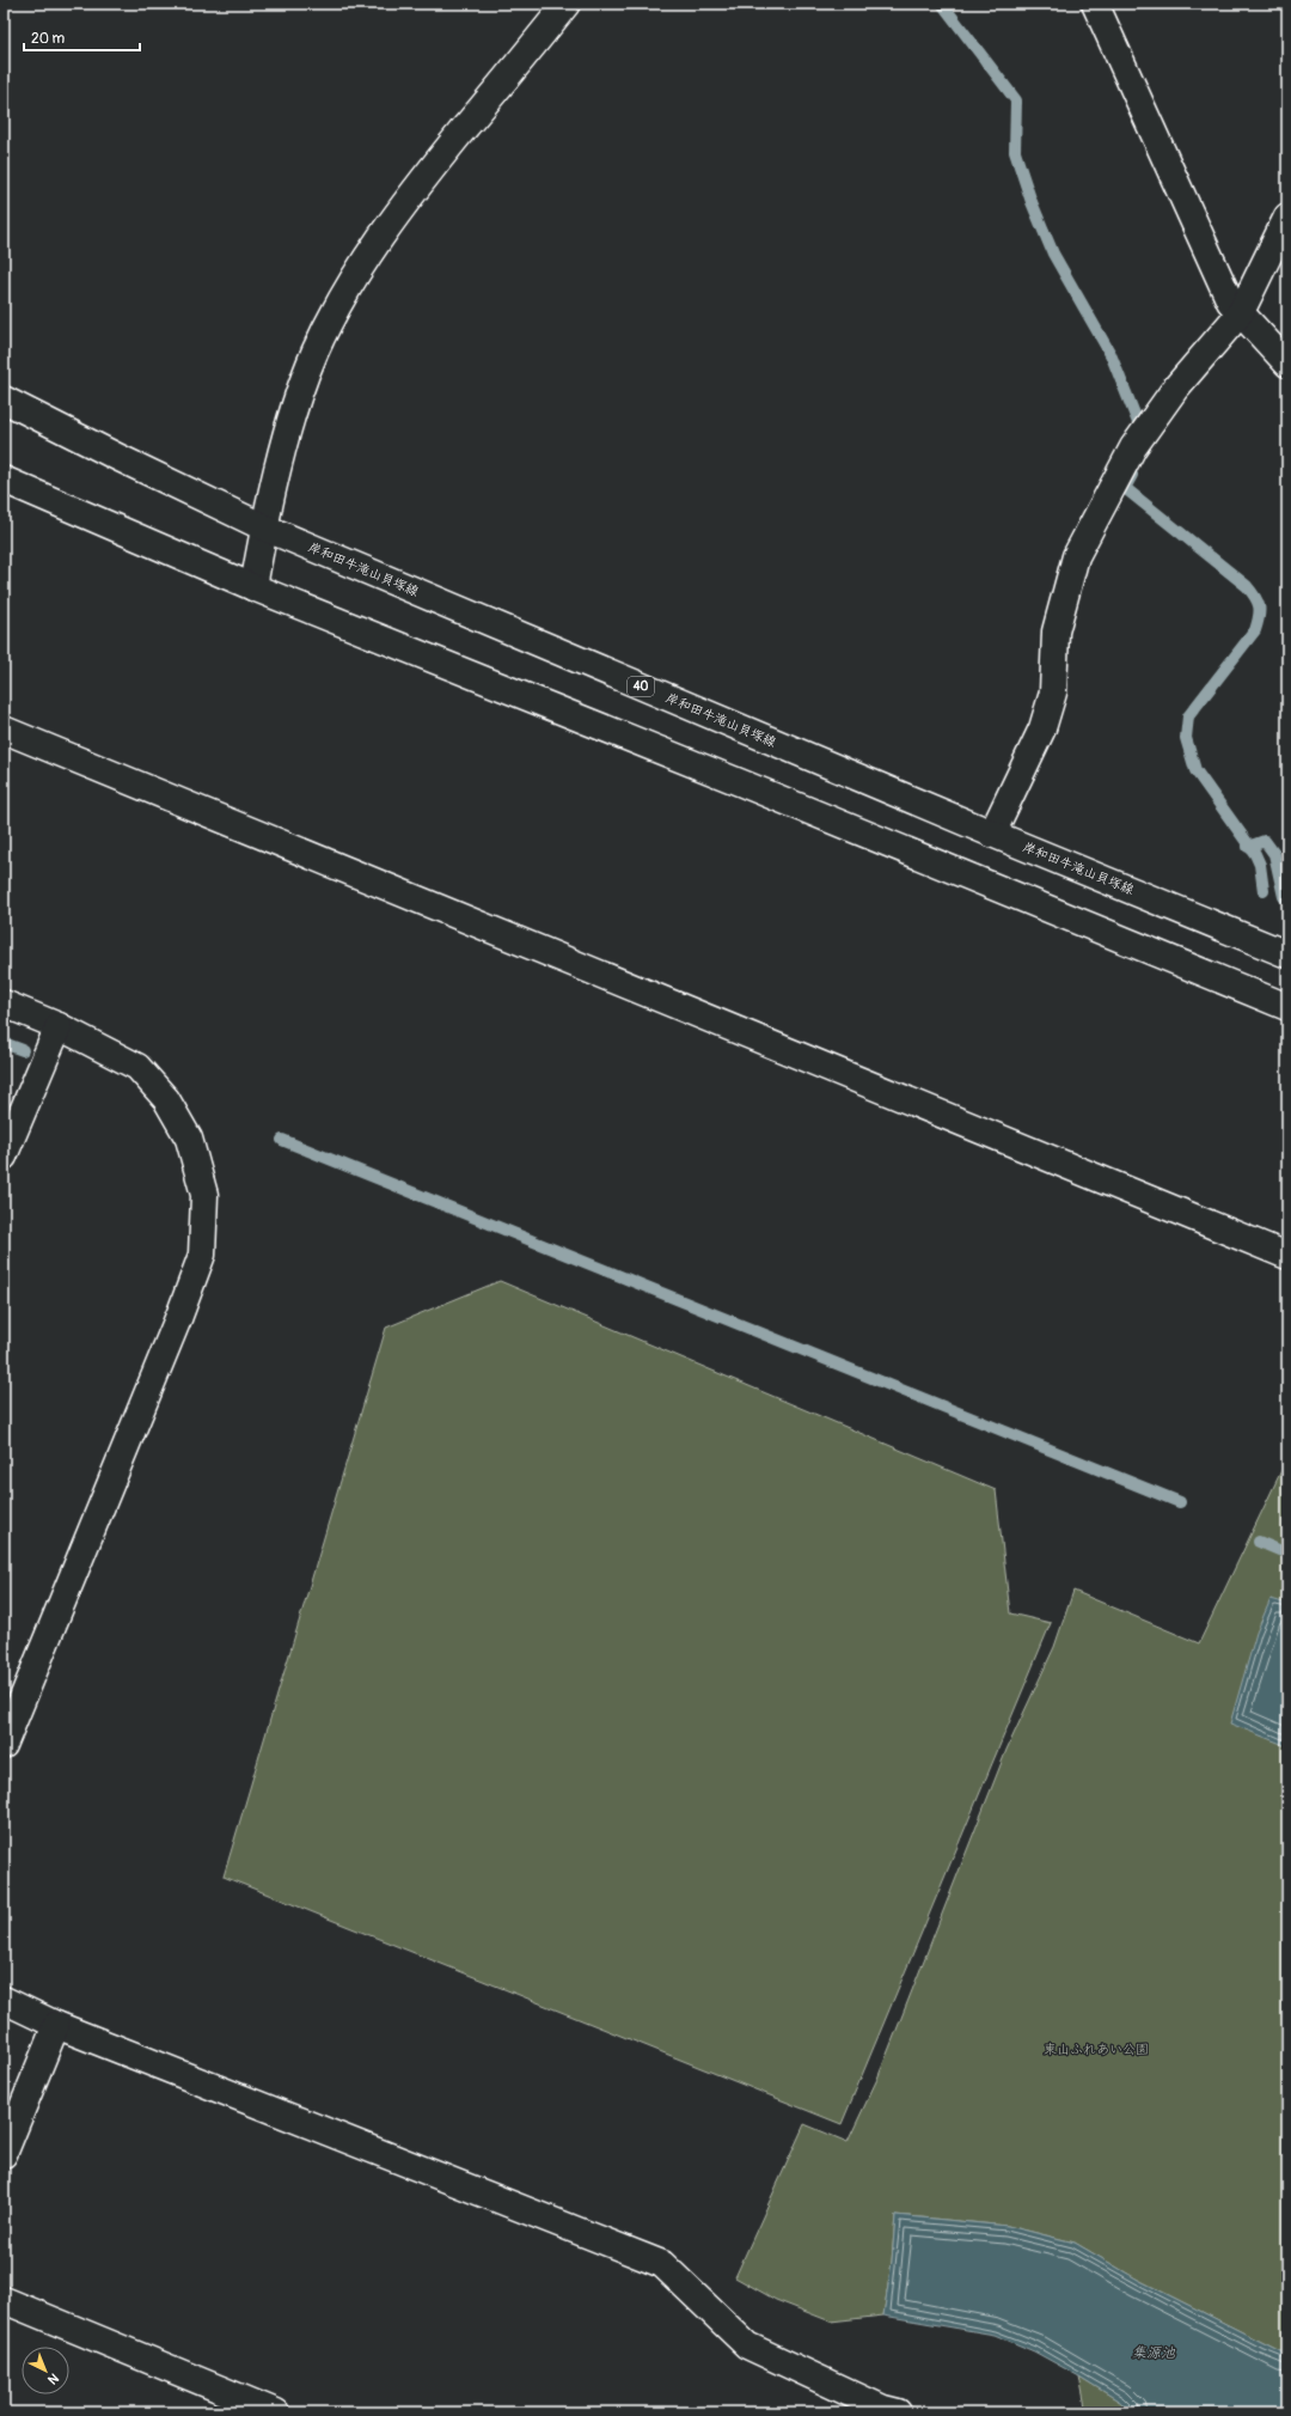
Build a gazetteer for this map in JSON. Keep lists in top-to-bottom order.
{
  "streets": {
    "street": ["岸和田牛滝山貝塚線", "40"]
  },
  "water": ["集源池"],
  "parks": ["東山ふれあい公園"],
  "scale_bar": "20 m",
  "north": "bottom right"
}
